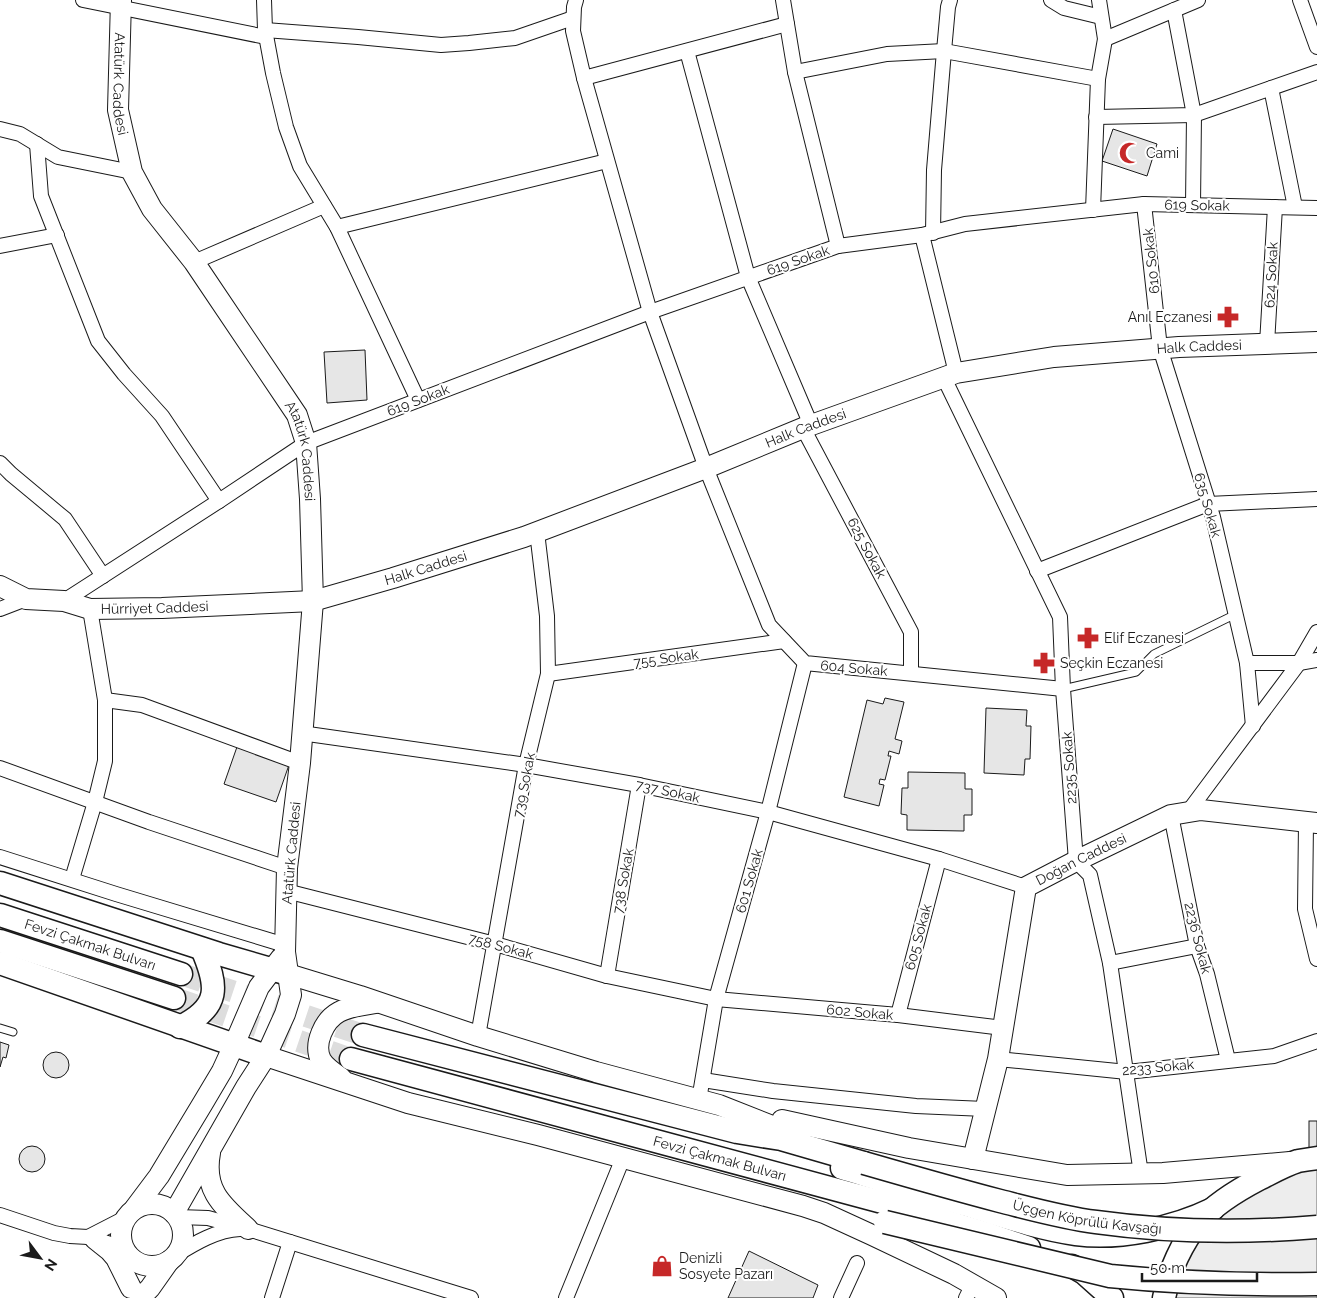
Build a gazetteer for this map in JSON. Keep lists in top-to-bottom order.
{
  "streets": {
    "main road": [
      "Atatürk Caddesi",
      "Halk Caddesi",
      "Hürriyet Caddesi",
      "Doğan Caddesi",
      "Fevzi Çakmak Bulvarı",
      "Üçgen Köprülü Kavşağı"
    ],
    "street": [
      "619 Sokak",
      "610 Sokak",
      "624 Sokak",
      "635 Sokak",
      "625 Sokak",
      "755 Sokak",
      "604 Sokak",
      "2235 Sokak",
      "739 Sokak",
      "737 Sokak",
      "738 Sokak",
      "601 Sokak",
      "605 Sokak",
      "2236 Sokak",
      "758 Sokak",
      "602 Sokak",
      "2233 Sokak"
    ]
  },
  "crossings": [
    ["Atatürk Caddesi", "619 Sokak"],
    ["Atatürk Caddesi", "Halk Caddesi"],
    ["Atatürk Caddesi", "Hürriyet Caddesi"],
    ["Atatürk Caddesi", "737 Sokak"],
    ["Atatürk Caddesi", "758 Sokak"],
    ["619 Sokak", "610 Sokak"],
    ["619 Sokak", "624 Sokak"],
    ["619 Sokak", "625 Sokak"],
    ["619 Sokak", "Hürriyet Caddesi"],
    ["619 Sokak", "604 Sokak"],
    ["619 Sokak", "2235 Sokak"],
    ["610 Sokak", "Halk Caddesi"],
    ["610 Sokak", "635 Sokak"],
    ["624 Sokak", "Halk Caddesi"],
    ["Halk Caddesi", "635 Sokak"],
    ["Halk Caddesi", "625 Sokak"],
    ["Halk Caddesi", "Hürriyet Caddesi"],
    ["Halk Caddesi", "604 Sokak"],
    ["Halk Caddesi", "2235 Sokak"],
    ["Halk Caddesi", "739 Sokak"],
    ["625 Sokak", "604 Sokak"],
    ["755 Sokak", "604 Sokak"],
    ["755 Sokak", "739 Sokak"],
    ["604 Sokak", "2235 Sokak"],
    ["604 Sokak", "601 Sokak"],
    ["2235 Sokak", "Doğan Caddesi"],
    ["739 Sokak", "737 Sokak"],
    ["739 Sokak", "758 Sokak"],
    ["737 Sokak", "Doğan Caddesi"],
    ["737 Sokak", "738 Sokak"],
    ["737 Sokak", "601 Sokak"],
    ["737 Sokak", "605 Sokak"],
    ["Doğan Caddesi", "2236 Sokak"],
    ["Doğan Caddesi", "602 Sokak"],
    ["Doğan Caddesi", "2233 Sokak"],
    ["738 Sokak", "758 Sokak"],
    ["601 Sokak", "758 Sokak"],
    ["601 Sokak", "602 Sokak"],
    ["605 Sokak", "602 Sokak"],
    ["2236 Sokak", "2233 Sokak"],
    ["758 Sokak", "602 Sokak"]
  ],
  "places": {
    "mosque": ["Cami"],
    "pharmacy": ["Anıl Eczanesi", "Elif Eczanesi", "Seçkin Eczanesi"],
    "shop": ["Denizli Sosyete Pazarı"]
  },
  "scale_bar": "50 m",
  "north": "bottom right"
}
